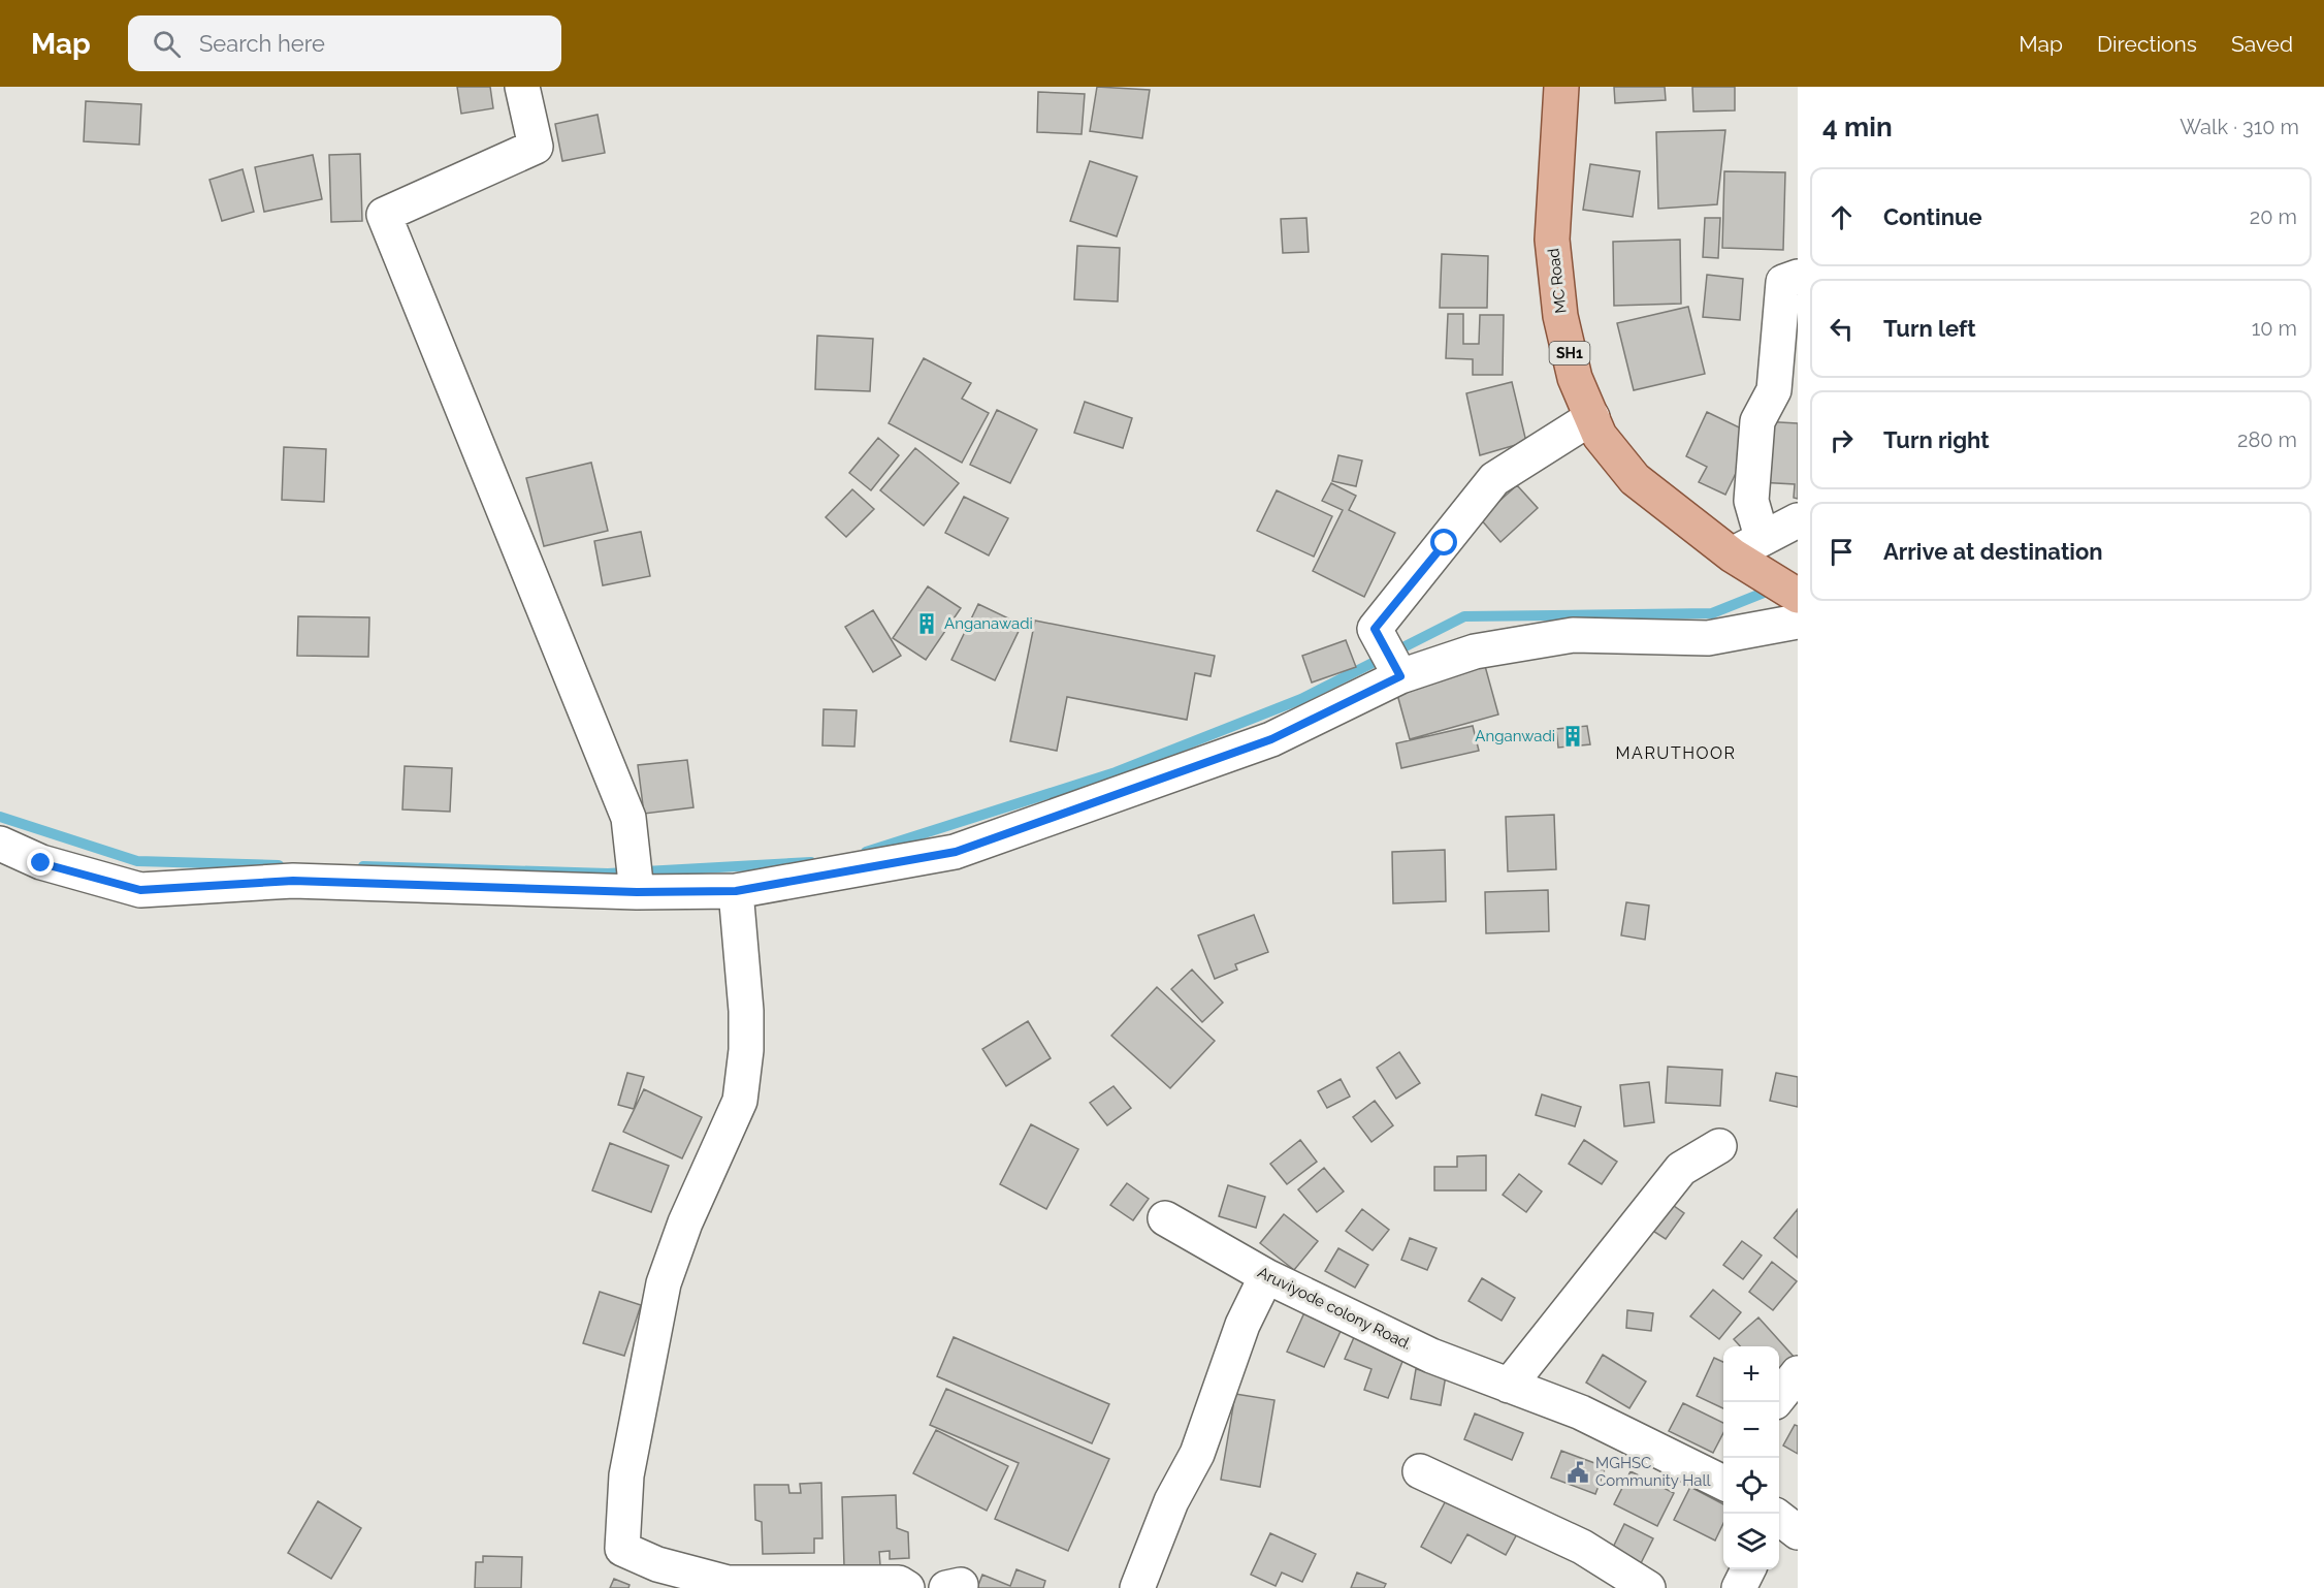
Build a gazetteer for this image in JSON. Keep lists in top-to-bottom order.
{
  "streets": {
    "main road": ["MC Road", "SH1"],
    "street": ["Aruviyode colony Road."]
  },
  "districts": ["MARUTHOOR"],
  "places": {
    "building": ["Anganawadi", "Anganwadi"],
    "public building": ["MGHSC Community Hall"]
  },
  "page": {
    "header": "Map",
    "search": "Search here",
    "nav": ["Map", "Directions", "Saved"],
    "heading": ["4 min", "Walk · 310 m"],
    "list": [
      ["Continue", "20 m"],
      ["Turn left", "10 m"],
      ["Turn right", "280 m"],
      "Arrive at destination"
    ],
    "map_buttons": ["+", "−"]
  }
}
